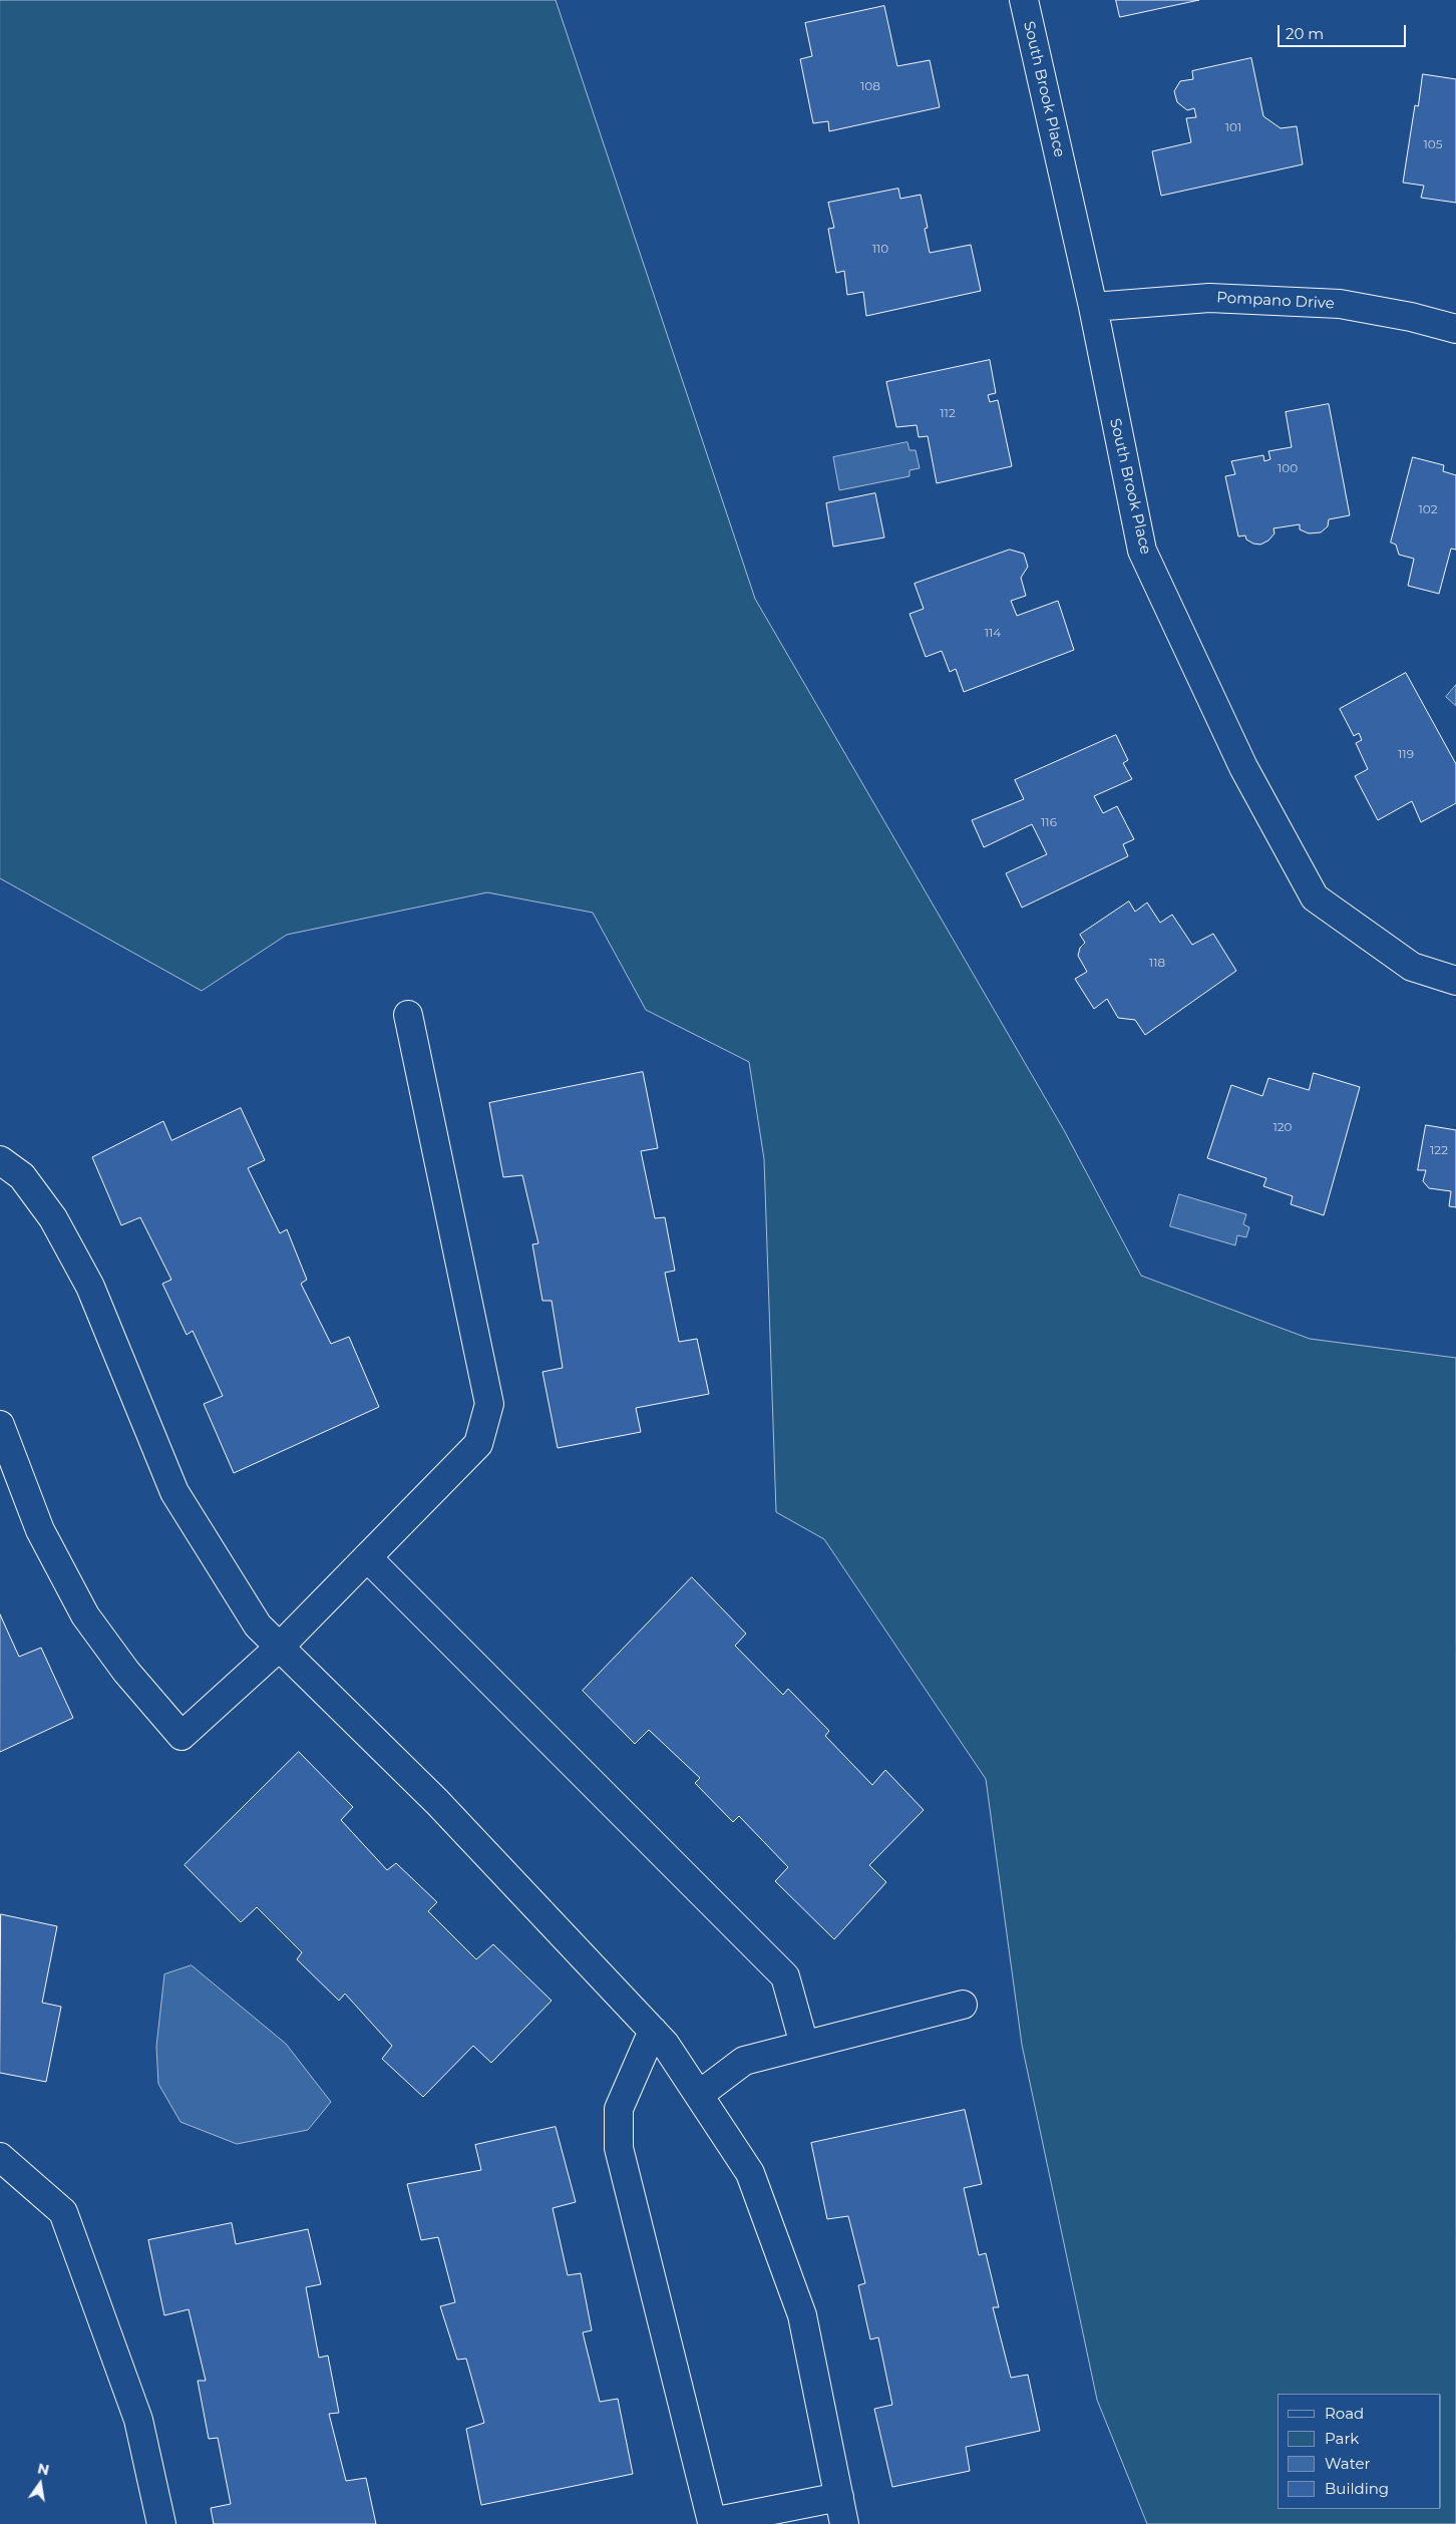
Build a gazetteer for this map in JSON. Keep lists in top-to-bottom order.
{
  "streets": {
    "street": ["South Brook Place", "Pompano Drive"]
  },
  "crossings": [
    ["South Brook Place", "Pompano Drive"]
  ],
  "house_numbers": [
    "108",
    "101",
    "105",
    "110",
    "112",
    "100",
    "102",
    "114",
    "119",
    "116",
    "118",
    "120",
    "122"
  ],
  "legend": [
    "Road",
    "Park",
    "Water",
    "Building"
  ],
  "scale_bar": "20 m",
  "north": "top"
}
